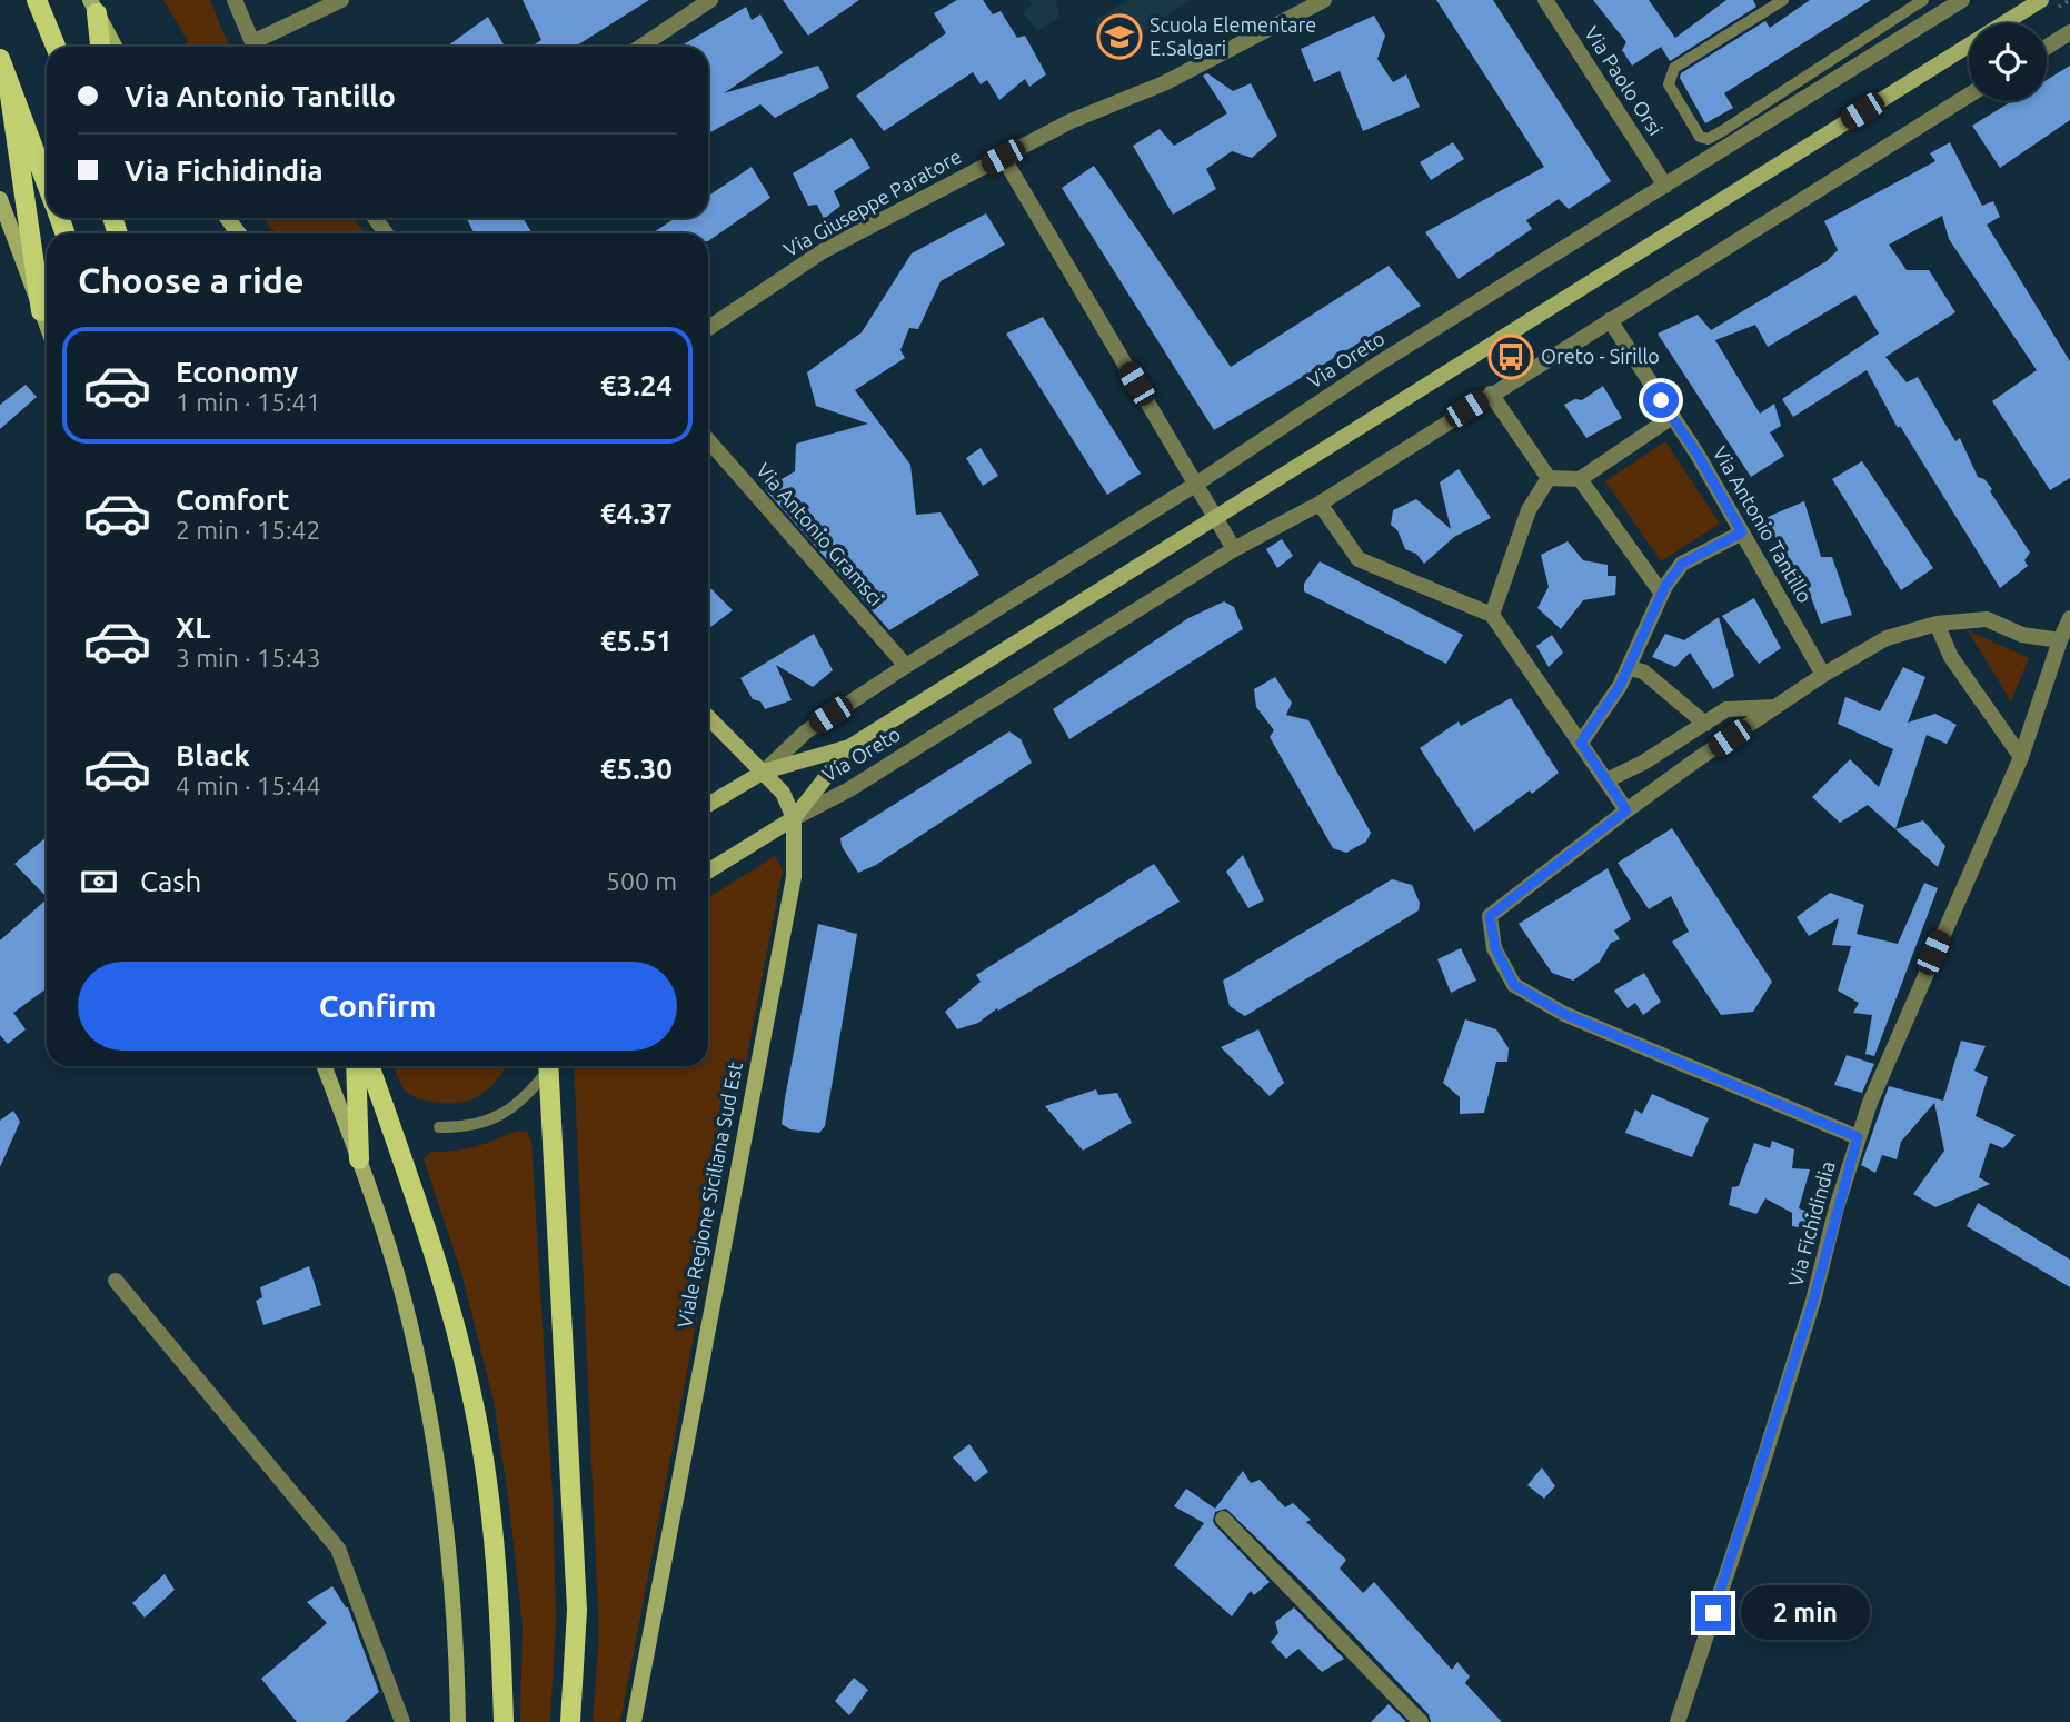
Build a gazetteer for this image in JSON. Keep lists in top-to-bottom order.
{
  "streets": {
    "street": [
      "Via Paolo Orsi",
      "Via Giuseppe Paratore",
      "Via Oreto",
      "Via Antonio Tantillo",
      "Via Antonio Gramsci",
      "Viale Regione Siciliana Sud Est",
      "Via Fichidindia"
    ]
  },
  "crossings": [
    ["Via Paolo Orsi", "Via Oreto"],
    ["Via Oreto", "Via Antonio Tantillo"],
    ["Via Oreto", "Via Antonio Gramsci"],
    ["Via Oreto", "Viale Regione Siciliana Sud Est"]
  ],
  "places": {
    "school or university": ["Scuola Elementare E.Salgari"],
    "bus stop": ["Oreto - Sirillo"]
  },
  "page": {
    "banner": ["Via Antonio Tantillo", "Via Fichidindia"],
    "heading": "Choose a ride",
    "list": [
      {
        "name": "Economy",
        "note": "1 min · 15:41",
        "value": "€3.24"
      },
      {
        "name": "Comfort",
        "note": "2 min · 15:42",
        "value": "€4.37"
      },
      {
        "name": "XL",
        "note": "3 min · 15:43",
        "value": "€5.51"
      },
      {
        "name": "Black",
        "note": "4 min · 15:44",
        "value": "€5.30"
      }
    ],
    "pay": ["Cash", "500 m"],
    "buttons": "Confirm",
    "bubble": "2 min"
  }
}
